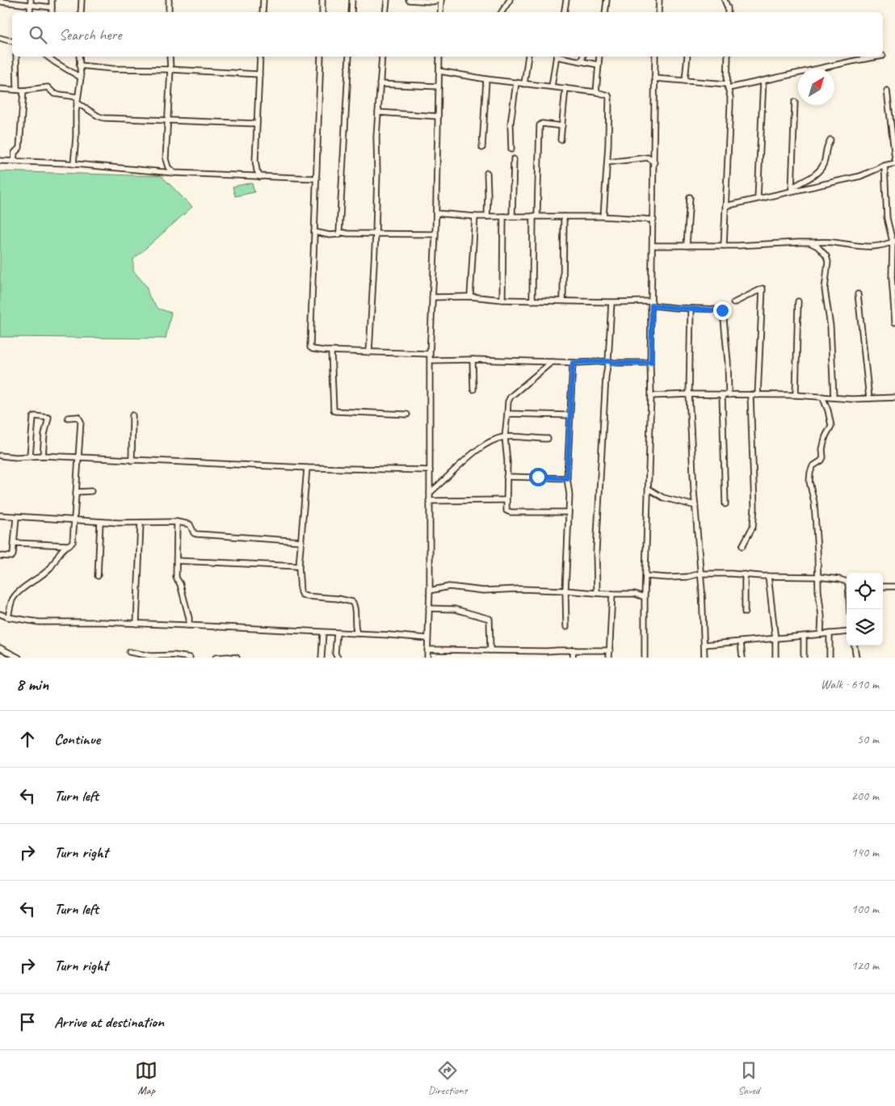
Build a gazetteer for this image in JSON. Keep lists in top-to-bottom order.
{
  "north": "top right",
  "page": {
    "search": "Search here",
    "heading": ["8 min", "Walk · 610 m"],
    "list": [
      ["Continue", "50 m"],
      ["Turn left", "200 m"],
      ["Turn right", "140 m"],
      ["Turn left", "100 m"],
      ["Turn right", "120 m"],
      "Arrive at destination"
    ],
    "nav": ["Map", "Directions", "Saved"]
  }
}
